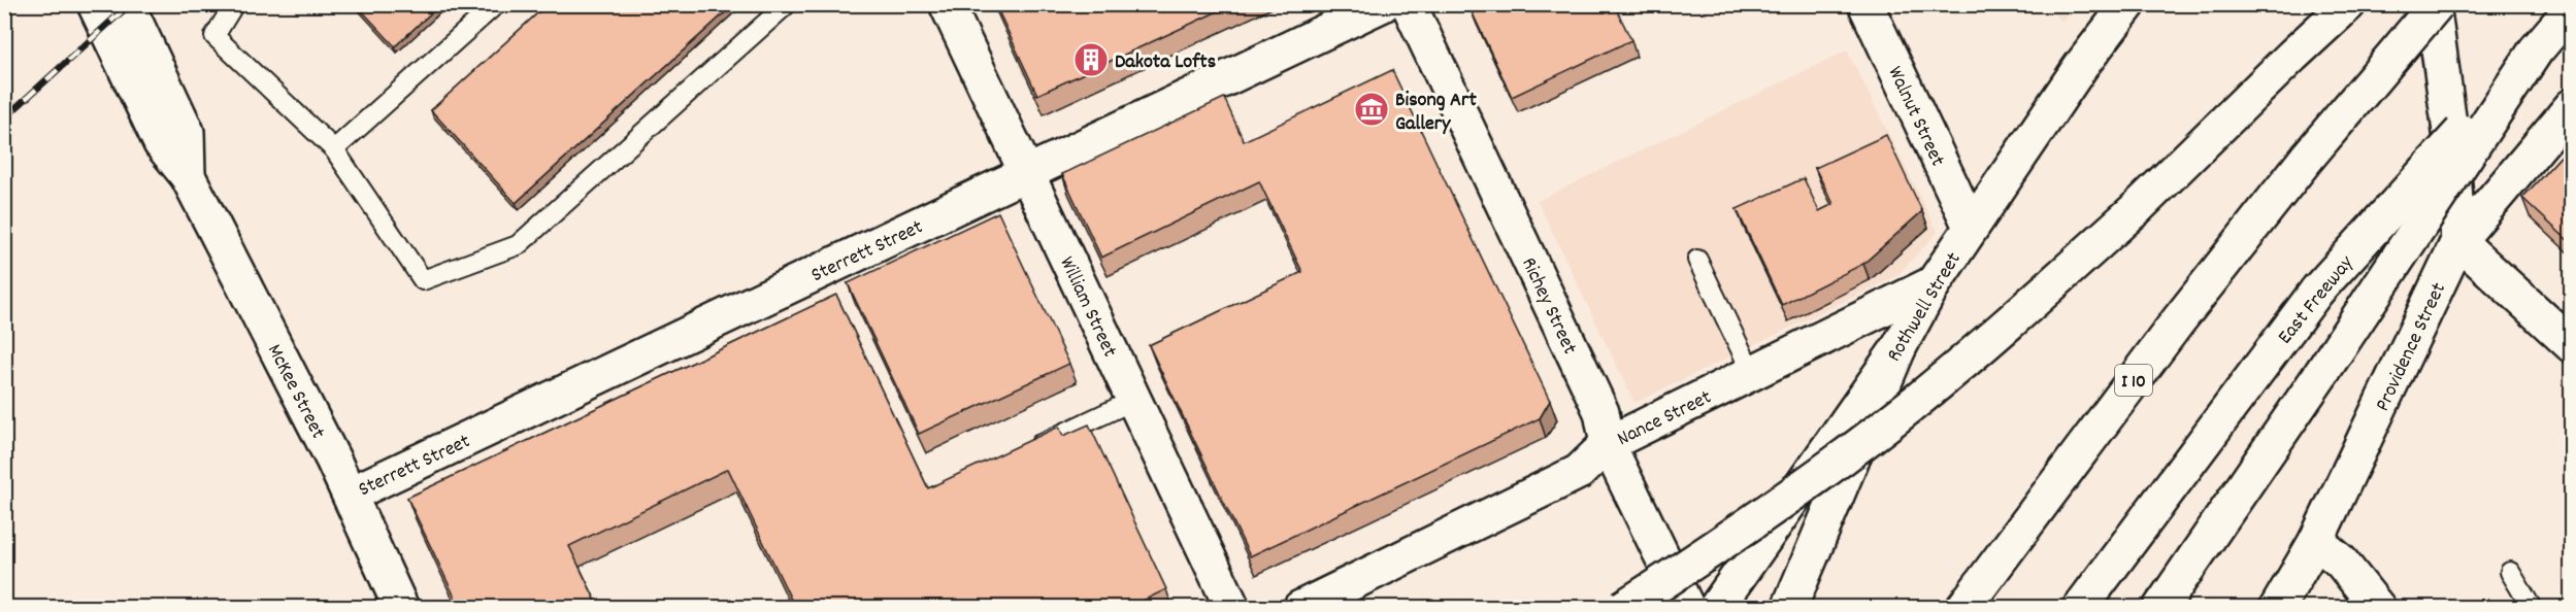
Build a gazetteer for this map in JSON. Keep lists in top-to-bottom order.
{
  "streets": {
    "main road": [
      "Walnut Street",
      "Sterrett Street",
      "East Freeway",
      "Richey Street",
      "William Street",
      "Rothwell Street",
      "Providence Street",
      "I 10",
      "McKee Street",
      "Nance Street"
    ]
  },
  "crossings": [
    ["Walnut Street", "Rothwell Street"],
    ["Sterrett Street", "William Street"],
    ["Sterrett Street", "McKee Street"],
    ["Richey Street", "Nance Street"],
    ["Rothwell Street", "Nance Street"]
  ],
  "places": {
    "building": ["Dakota Lofts"],
    "museum": ["Bisong Art Gallery"]
  }
}
